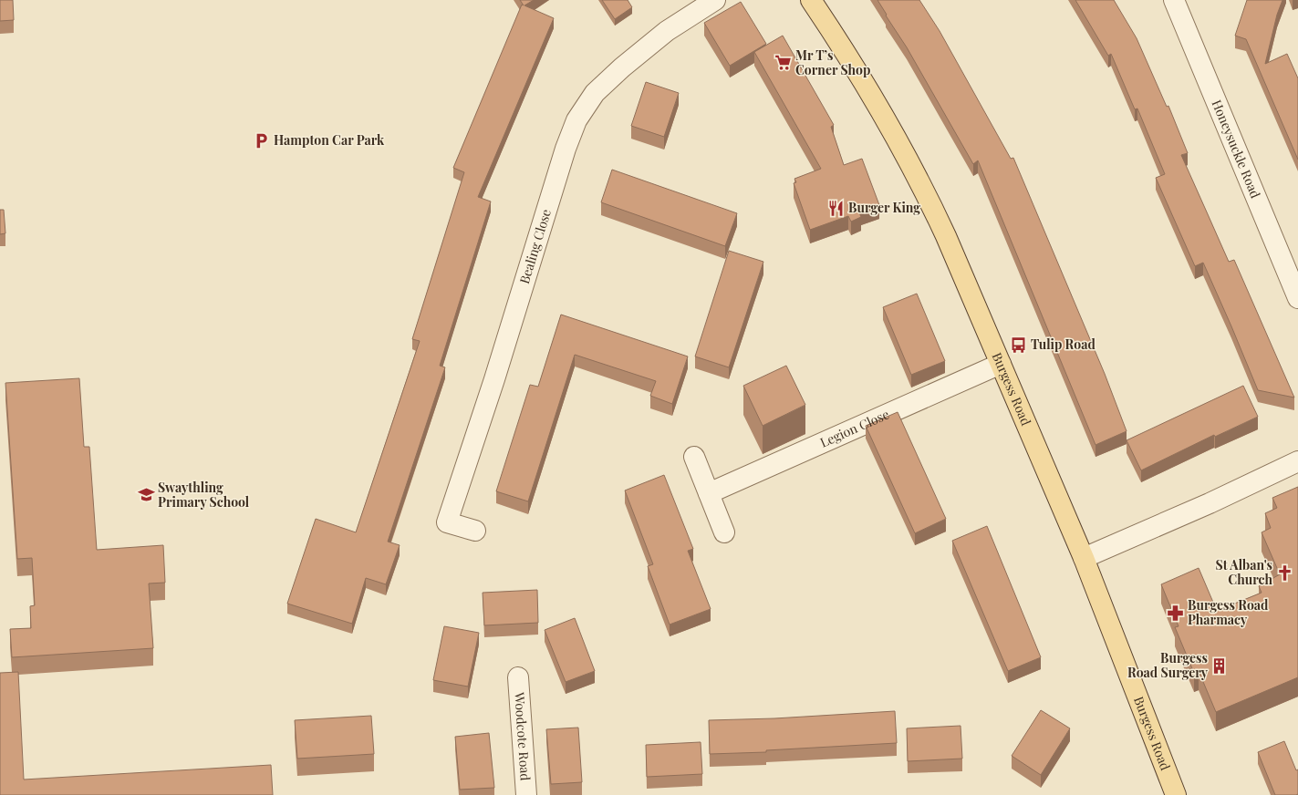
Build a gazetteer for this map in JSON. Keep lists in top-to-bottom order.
{
  "streets": {
    "main road": ["Burgess Road"],
    "street": [
      "Honeysuckle Road",
      "Bealing Close",
      "Legion Close",
      "Woodcote Road"
    ]
  },
  "crossings": [
    ["Burgess Road", "Legion Close"]
  ],
  "places": {
    "supermarket": ["Mr T’s Corner Shop"],
    "parking": ["Hampton Car Park"],
    "restaurant": ["Burger King"],
    "bus stop": ["Tulip Road"],
    "school or university": ["Swaythling Primary School"],
    "church": ["St Alban's Church"],
    "pharmacy": ["Burgess Road Pharmacy"],
    "building": ["Burgess Road Surgery"]
  }
}
